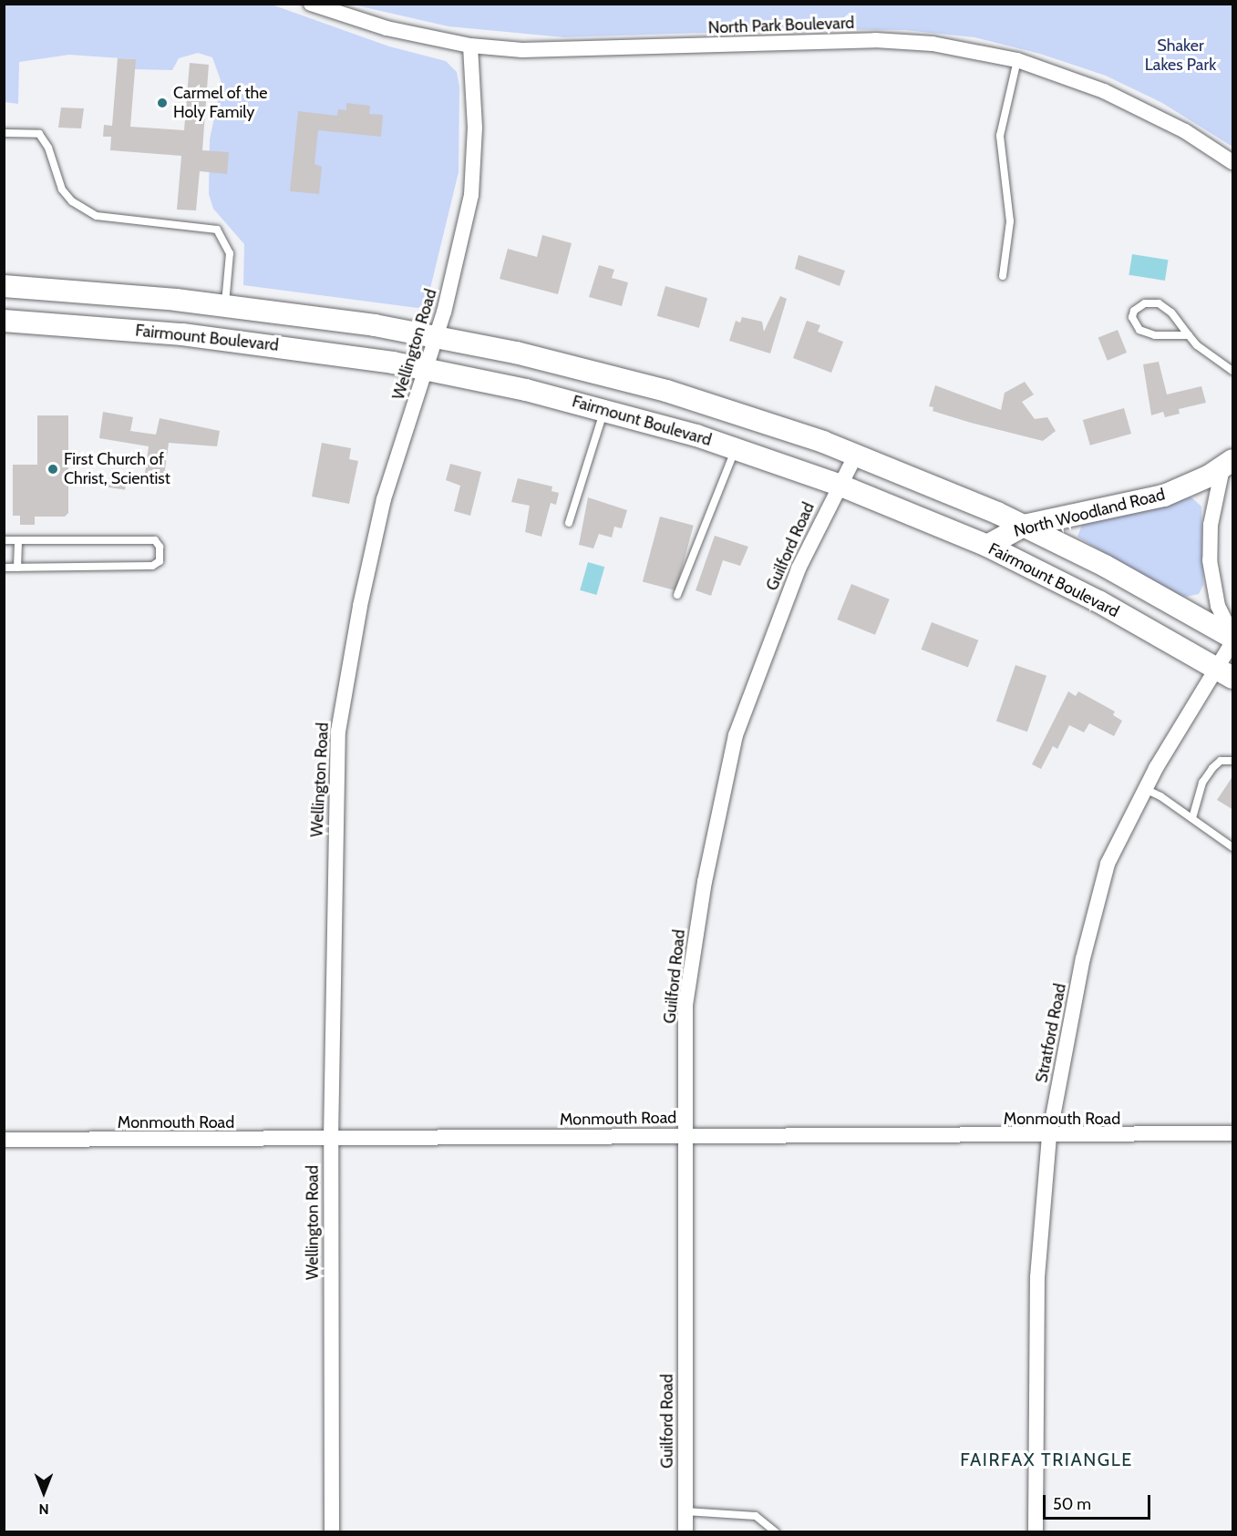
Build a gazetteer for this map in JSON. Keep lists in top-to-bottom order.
{
  "streets": {
    "main road": ["Fairmount Boulevard", "North Woodland Road"],
    "street": [
      "North Park Boulevard",
      "Wellington Road",
      "Guilford Road",
      "Stratford Road",
      "Monmouth Road"
    ]
  },
  "crossings": [
    ["North Park Boulevard", "Wellington Road"],
    ["Fairmount Boulevard", "Wellington Road"],
    ["Fairmount Boulevard", "North Woodland Road"],
    ["Fairmount Boulevard", "Guilford Road"],
    ["Fairmount Boulevard", "Stratford Road"],
    ["Wellington Road", "Monmouth Road"],
    ["Guilford Road", "Monmouth Road"],
    ["Stratford Road", "Monmouth Road"]
  ],
  "districts": ["FAIRFAX TRIANGLE"],
  "parks": ["Shaker Lakes Park"],
  "places": ["Carmel of the Holy Family", "First Church of Christ, Scientist"],
  "scale_bar": "50 m",
  "north": "bottom"
}
